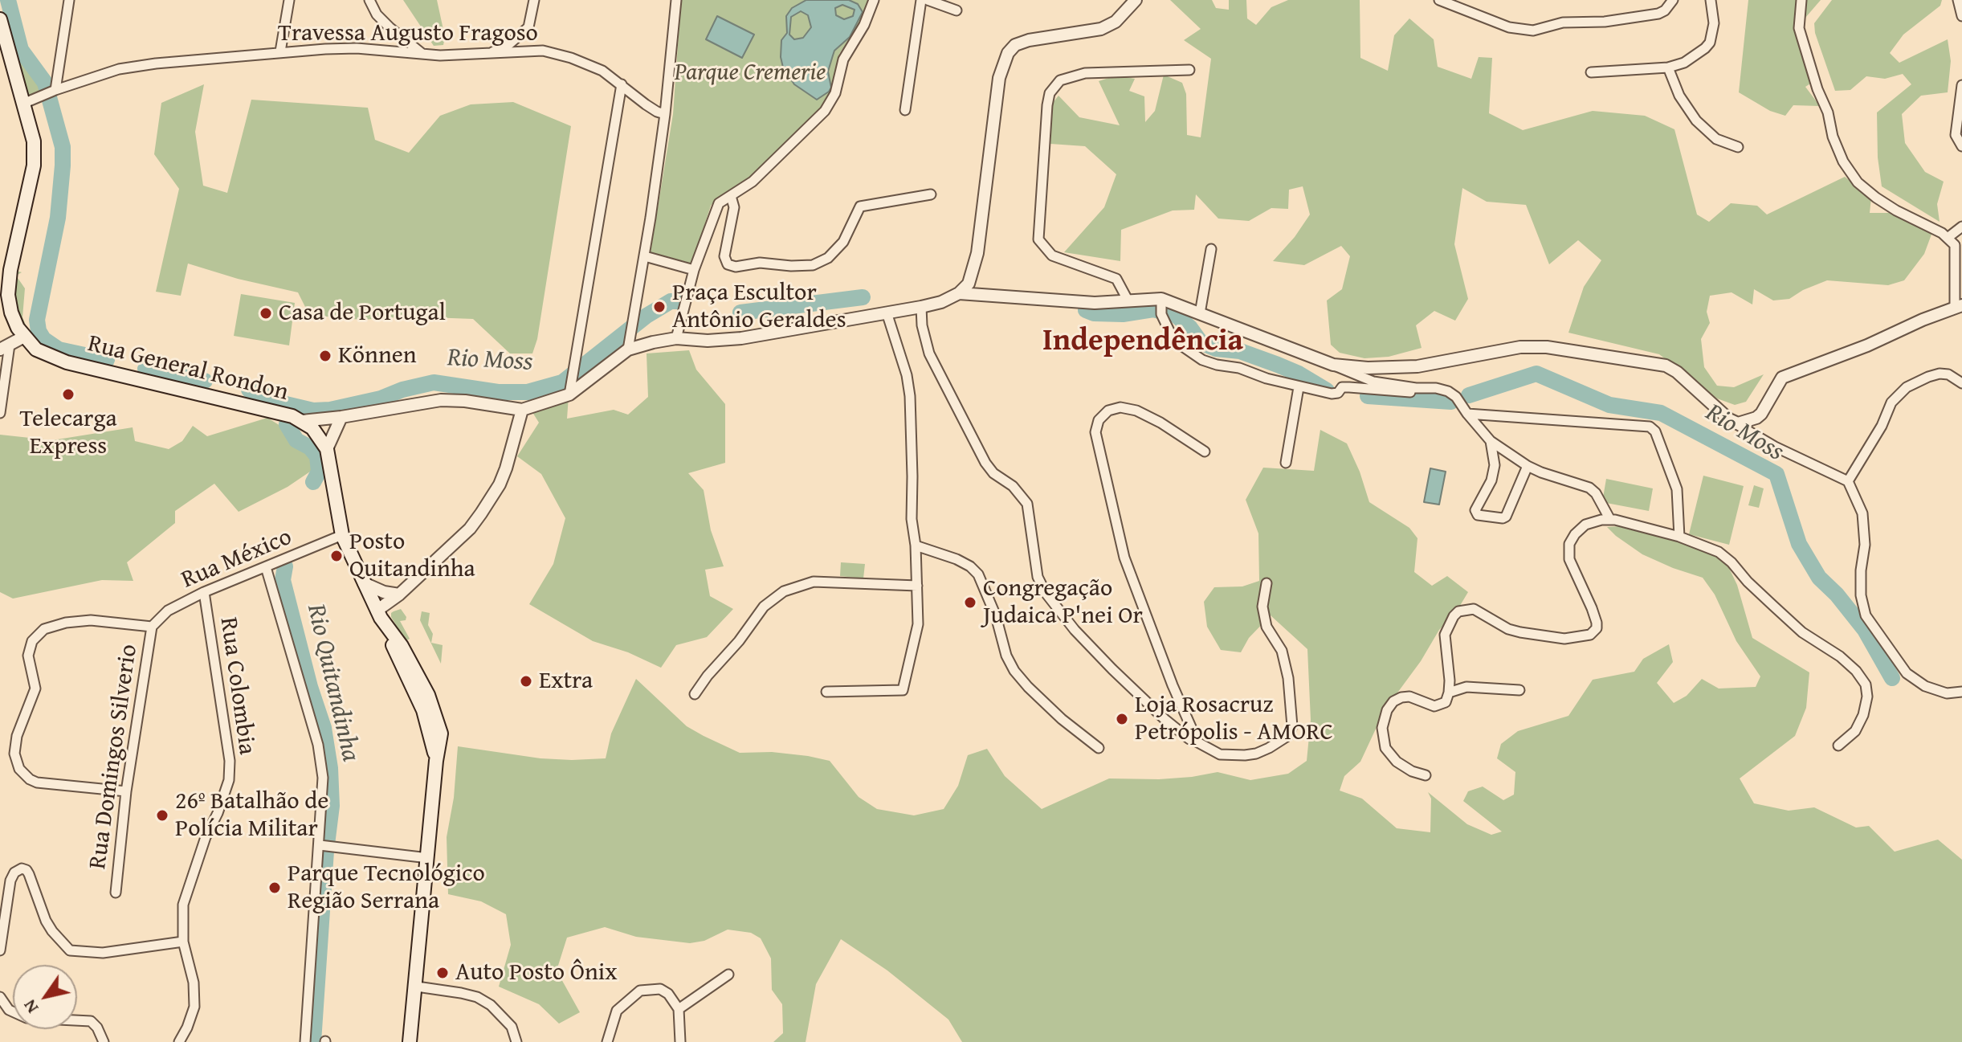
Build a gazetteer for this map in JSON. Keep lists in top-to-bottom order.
{
  "streets": {
    "main road": ["Rua General Rondon"],
    "street": [
      "Travessa Augusto Fragoso",
      "Rua México",
      "Rua Colombia",
      "Rua Domingos Silverio"
    ]
  },
  "crossings": [
    ["Travessa Augusto Fragoso", "Rua General Rondon"],
    ["Rua General Rondon", "Rua México"],
    ["Rua México", "Rua Colombia"],
    ["Rua México", "Rua Domingos Silverio"]
  ],
  "districts": ["Independência"],
  "water": ["Rio Moss", "Rio Quitandinha"],
  "parks": ["Parque Cremerie"],
  "places": [
    "Praça Escultor Antônio Geraldes",
    "Casa de Portugal",
    "Können",
    "Telecarga Express",
    "Posto Quitandinha",
    "Congregação Judaica P'nei Or",
    "Extra",
    "Loja Rosacruz Petrópolis - AMORC",
    "26º Batalhão de Polícia Militar",
    "Parque Tecnológico Região Serrana",
    "Auto Posto Ônix"
  ],
  "north": "bottom left"
}
